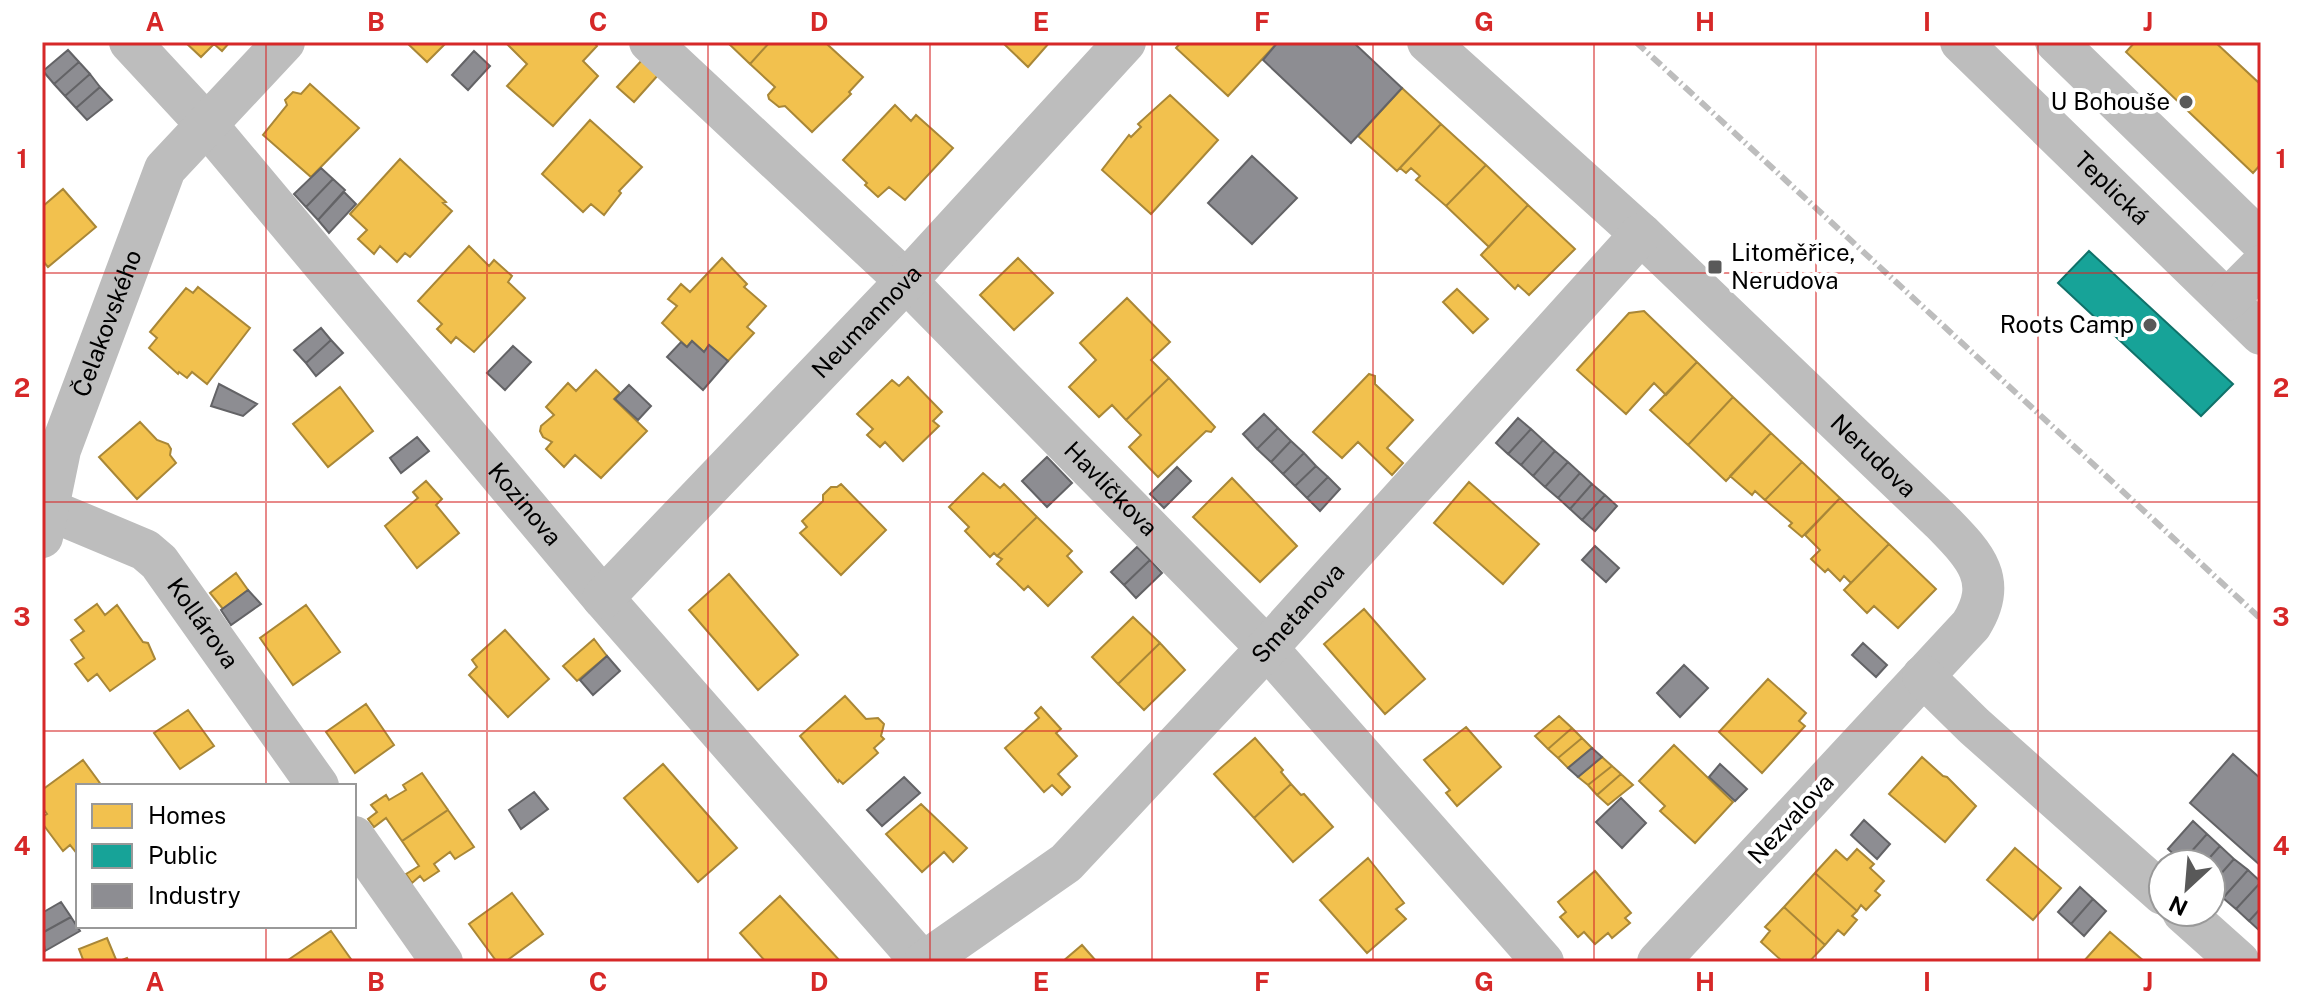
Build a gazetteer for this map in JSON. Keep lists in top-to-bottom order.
{
  "streets": {
    "street": [
      "Teplická",
      "Neumannova",
      "Čelakovského",
      "Nerudova",
      "Havlíčkova",
      "Kozinova",
      "Smetanova",
      "Kollárova",
      "Nezvalova"
    ]
  },
  "crossings": [
    ["Neumannova", "Havlíčkova"],
    ["Neumannova", "Kozinova"],
    ["Čelakovského", "Kozinova"],
    ["Čelakovského", "Kollárova"],
    ["Nerudova", "Smetanova"],
    ["Nerudova", "Nezvalova"],
    ["Havlíčkova", "Smetanova"],
    ["Kozinova", "Smetanova"]
  ],
  "places": {
    "other": ["U Bohouše", "Roots Camp"],
    "transit": ["Litoměřice, Nerudova"]
  },
  "legend": ["Homes", "Public", "Industry"],
  "north": "bottom left",
  "grid": {
    "columns": [
      "A",
      "B",
      "C",
      "D",
      "E",
      "F",
      "G",
      "H",
      "I",
      "J"
    ],
    "rows": [
      "1",
      "2",
      "3",
      "4"
    ]
  }
}
